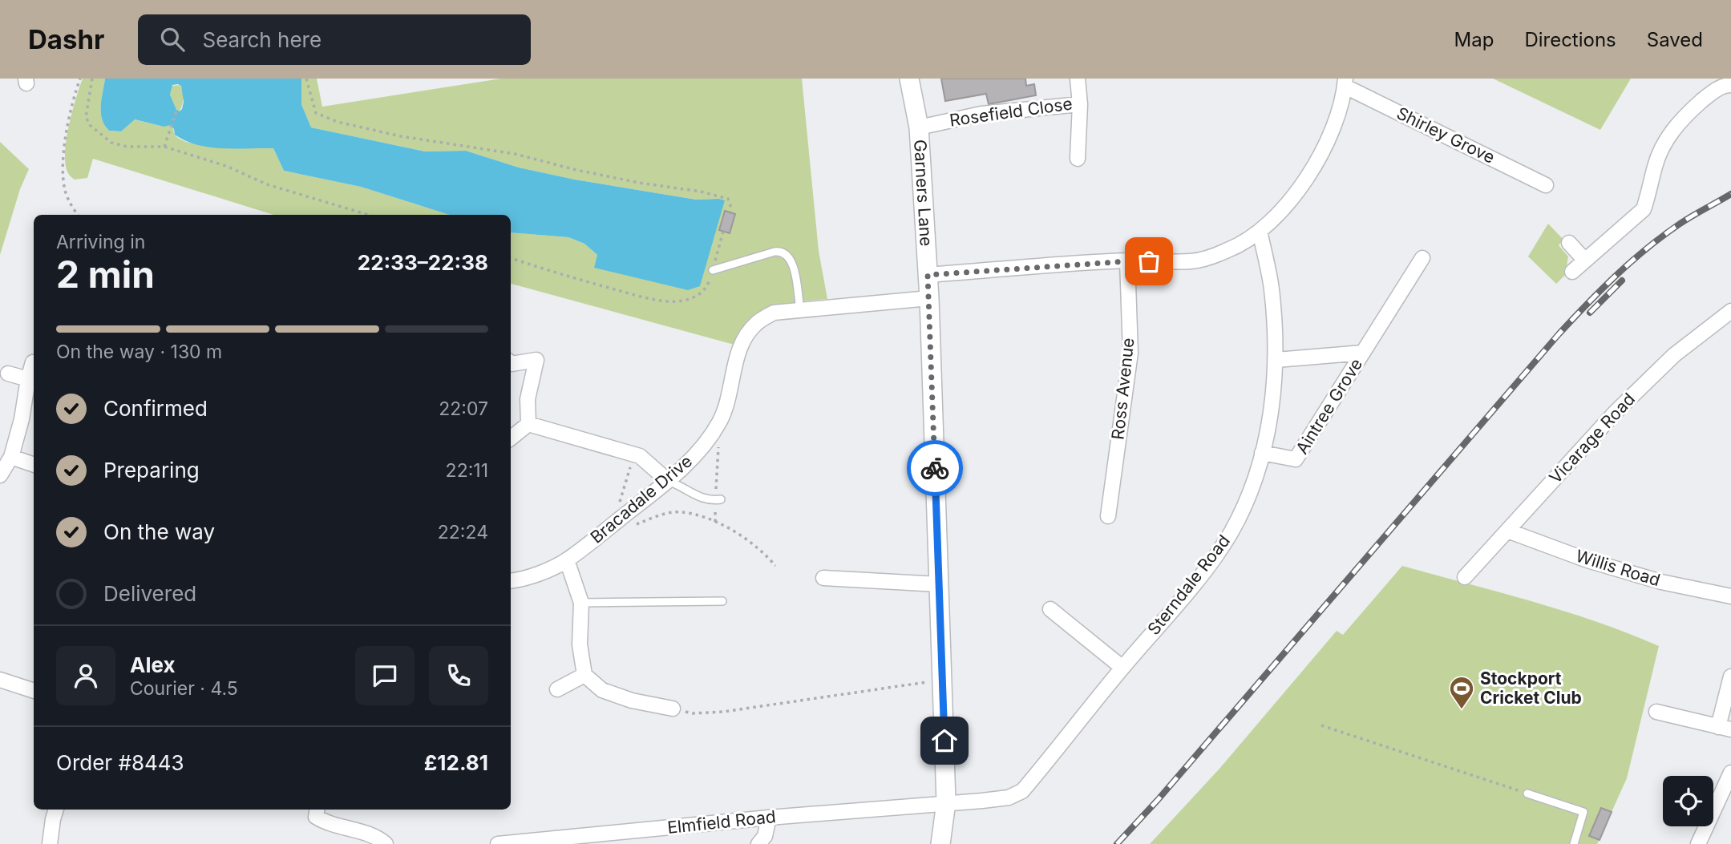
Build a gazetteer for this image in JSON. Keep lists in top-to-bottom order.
{
  "streets": {
    "street": [
      "Rosefield Close",
      "Shirley Grove",
      "Garners Lane",
      "Ross Avenue",
      "Aintree Grove",
      "Vicarage Road",
      "Bracadale Drive",
      "Willis Road",
      "Sterndale Road",
      "Elmfield Road"
    ]
  },
  "crossings": [
    ["Rosefield Close", "Garners Lane"],
    ["Garners Lane", "Bracadale Drive"],
    ["Garners Lane", "Sterndale Road"],
    ["Garners Lane", "Elmfield Road"],
    ["Aintree Grove", "Sterndale Road"],
    ["Vicarage Road", "Willis Road"],
    ["Sterndale Road", "Elmfield Road"]
  ],
  "places": {
    "sports": ["Stockport Cricket Club"]
  },
  "page": {
    "header": "Dashr",
    "search": "Search here",
    "nav": ["Map", "Directions", "Saved"],
    "heading": ["2 min", "Arriving in", "22:33–22:38"],
    "panel": [
      "Alex",
      "Courier · 4.5",
      "Order #8443",
      "£12.81"
    ],
    "bar": "On the way · 130 m",
    "list": [
      ["Confirmed", "22:07"],
      ["Preparing", "22:11"],
      ["On the way", "22:24"],
      "Delivered"
    ]
  }
}
